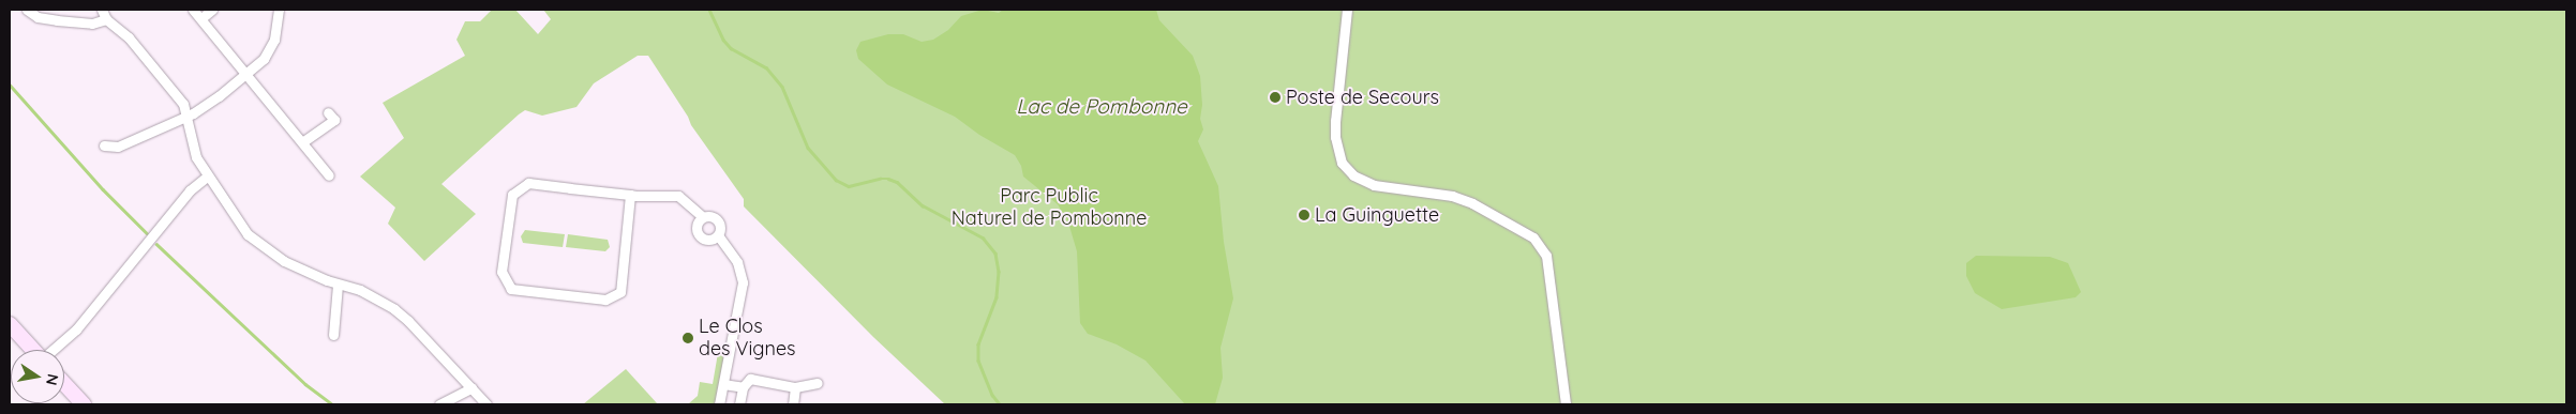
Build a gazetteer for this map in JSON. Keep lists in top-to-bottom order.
{
  "water": ["Lac de Pombonne"],
  "parks": ["Parc Public Naturel de Pombonne"],
  "places": ["Poste de Secours", "La Guinguette", "Le Clos des Vignes"],
  "north": "right"
}
